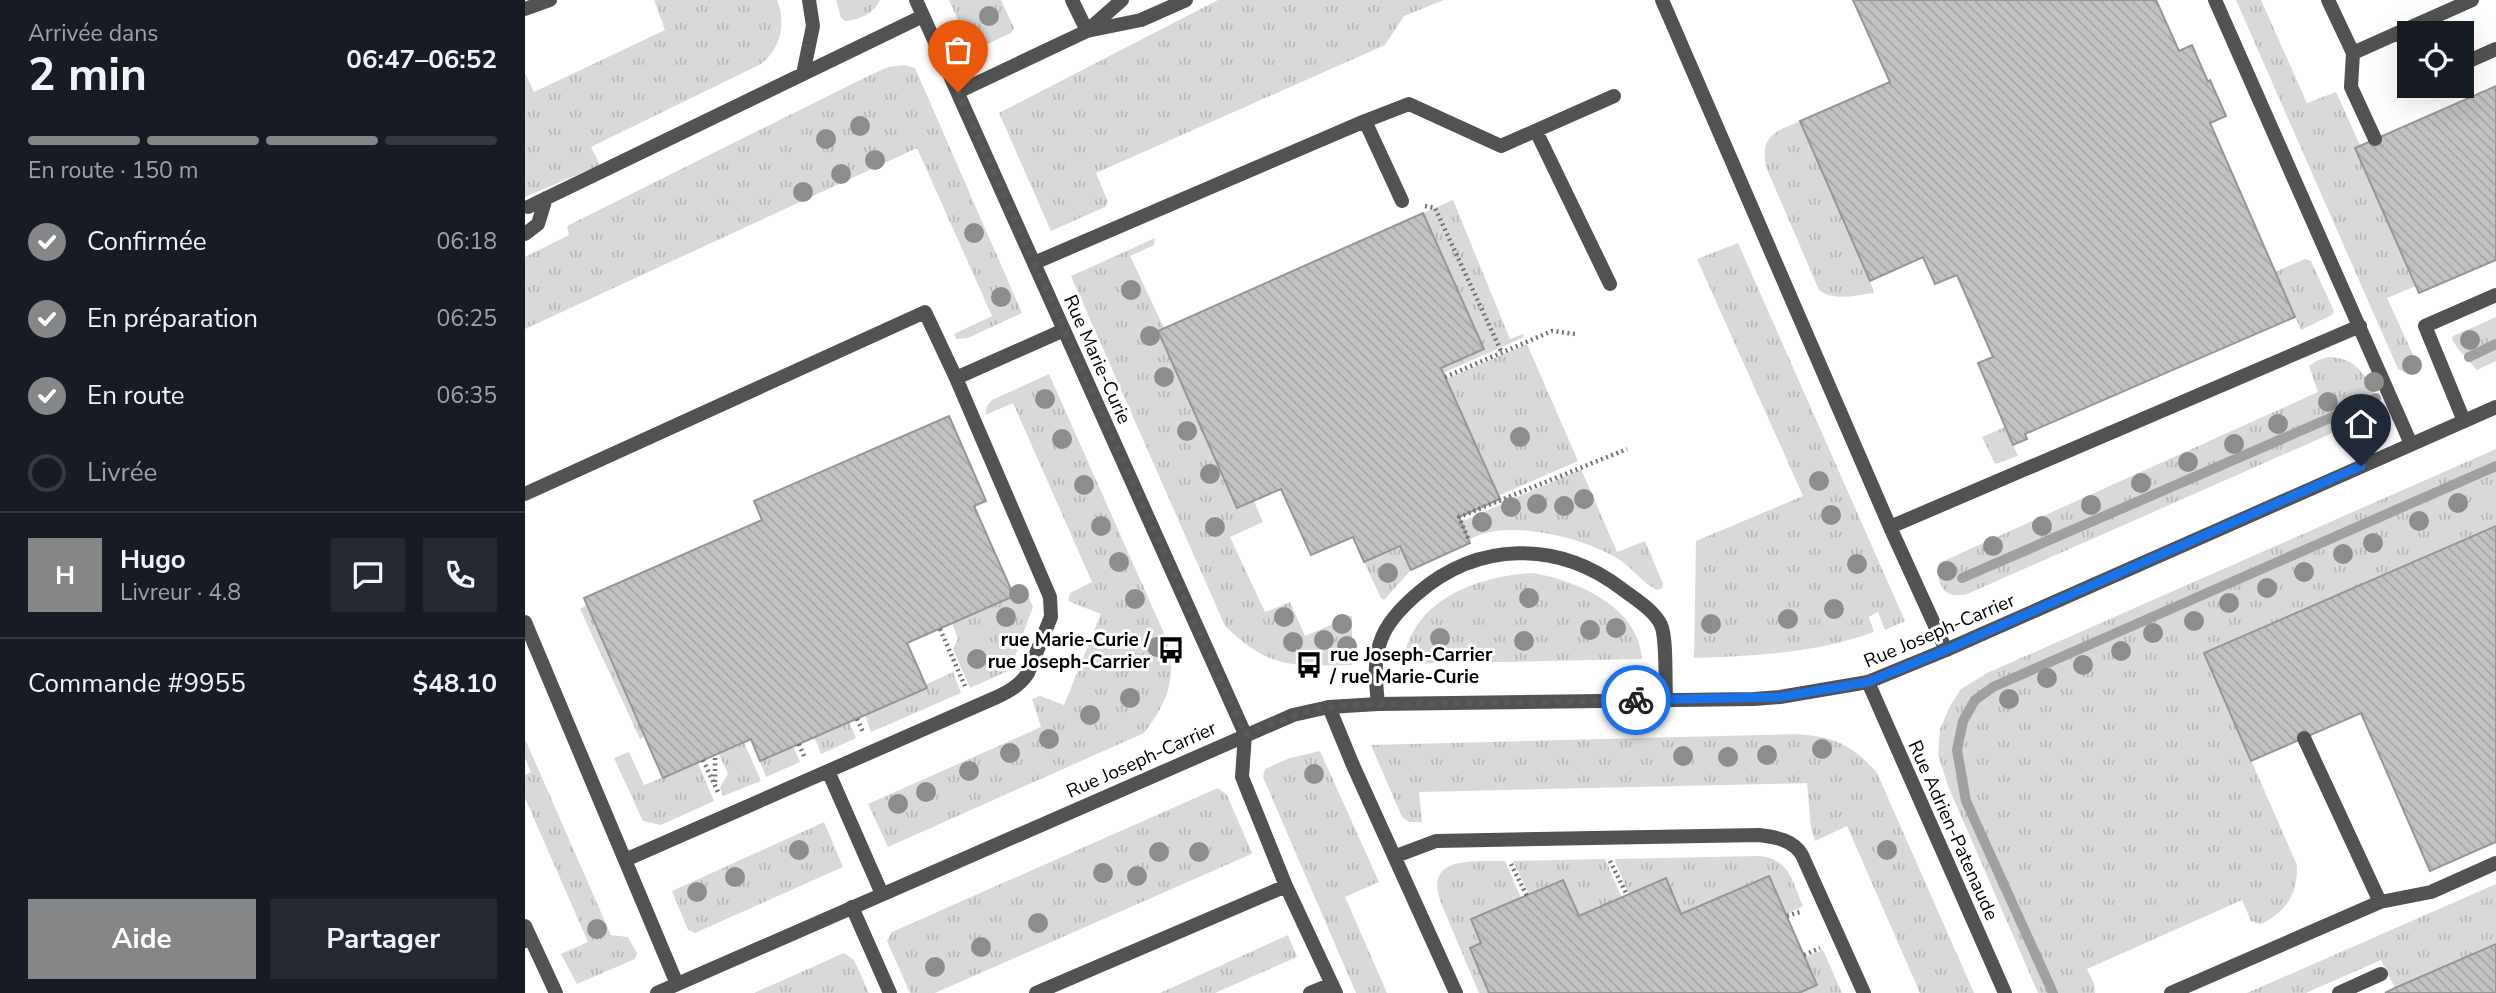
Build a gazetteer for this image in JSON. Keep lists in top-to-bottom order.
{
  "streets": {
    "street": ["Rue Marie-Curie", "Rue Joseph-Carrier", "Rue Adrien-Patenaude"]
  },
  "crossings": [
    ["Rue Marie-Curie", "Rue Joseph-Carrier"],
    ["Rue Joseph-Carrier", "Rue Adrien-Patenaude"]
  ],
  "places": {
    "bus stop": ["rue Marie-Curie / rue Joseph-Carrier", "rue Joseph-Carrier / rue Marie-Curie"]
  },
  "page": {
    "heading": ["2 min", "Arrivée dans", "06:47–06:52"],
    "panel": [
      "Hugo",
      "Livreur · 4.8",
      "Commande #9955",
      "$48.10"
    ],
    "bar": "En route · 150 m",
    "list": [
      ["Confirmée", "06:18"],
      ["En préparation", "06:25"],
      ["En route", "06:35"],
      "Livrée"
    ],
    "round": "H",
    "buttons": ["Aide", "Partager"]
  }
}
